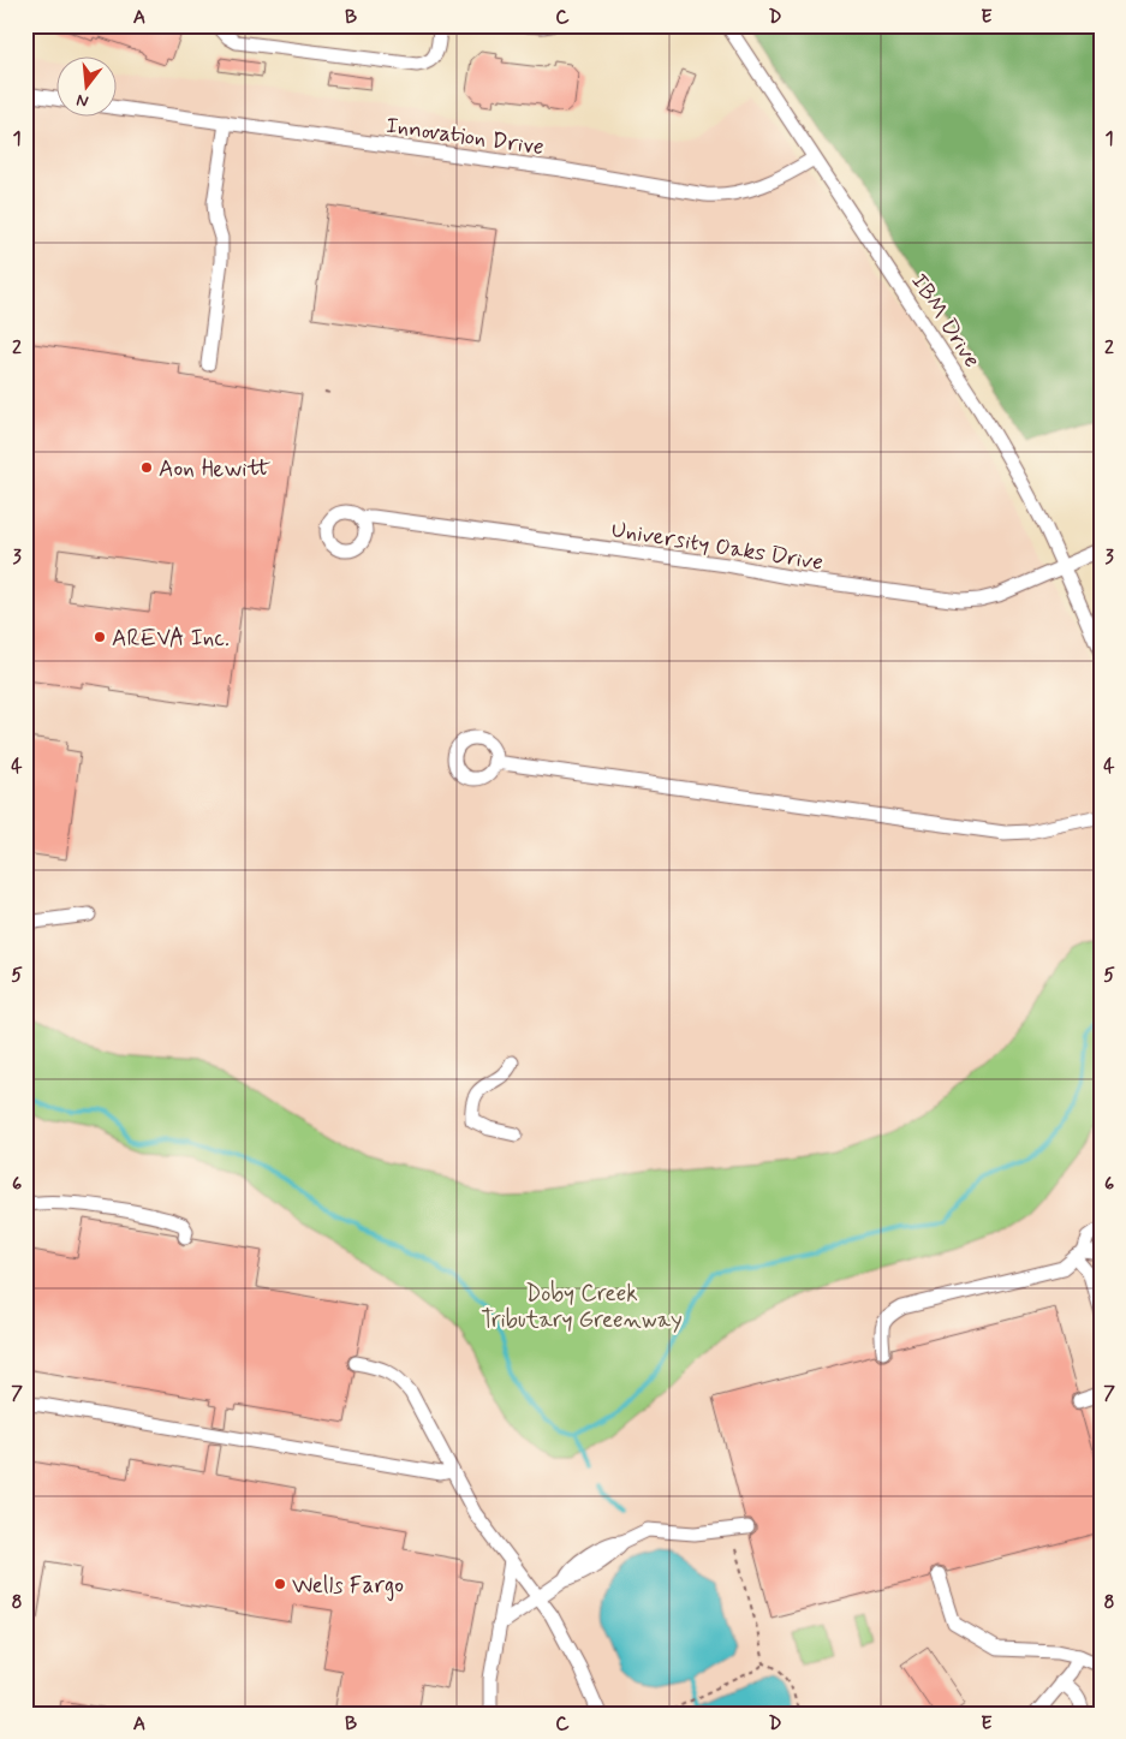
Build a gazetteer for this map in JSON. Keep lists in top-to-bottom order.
{
  "streets": {
    "street": ["Innovation Drive", "IBM Drive", "University Oaks Drive"]
  },
  "crossings": [
    ["Innovation Drive", "IBM Drive"],
    ["IBM Drive", "University Oaks Drive"]
  ],
  "parks": ["Doby Creek Tributary Greenway"],
  "places": ["Aon Hewitt", "AREVA Inc.", "Wells Fargo"],
  "north": "bottom",
  "grid": {
    "columns": [
      "A",
      "B",
      "C",
      "D",
      "E"
    ],
    "rows": [
      "1",
      "2",
      "3",
      "4",
      "5",
      "6",
      "7",
      "8"
    ]
  }
}
